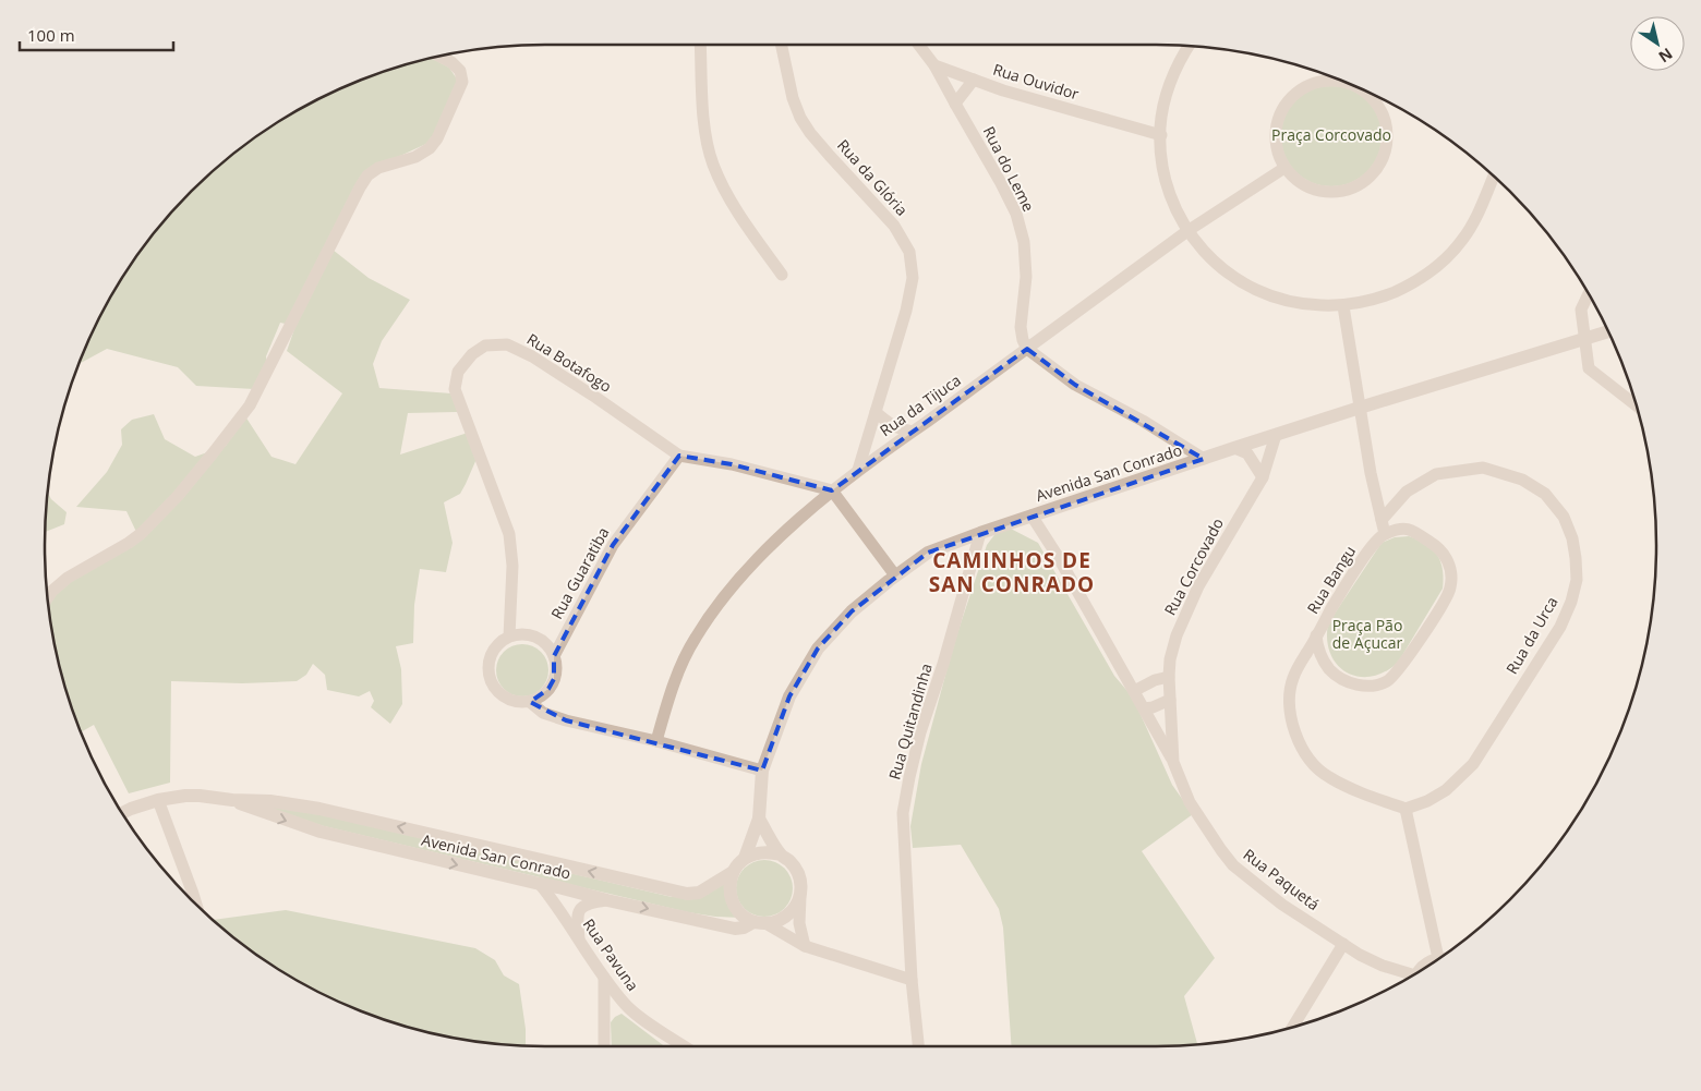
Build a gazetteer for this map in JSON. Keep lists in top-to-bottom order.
{
  "streets": {
    "street": [
      "Rua Ouvidor",
      "Rua do Leme",
      "Rua da Glória",
      "Rua Botafogo",
      "Rua da Tijuca",
      "Avenida San Conrado",
      "Rua Corcovado",
      "Rua Guaratiba",
      "Rua Bangu",
      "Rua da Urca",
      "Rua Quitandinha",
      "Rua Paquetá",
      "Rua Pavuna"
    ]
  },
  "crossings": [
    ["Rua Ouvidor", "Rua do Leme"],
    ["Rua do Leme", "Rua da Tijuca"],
    ["Rua da Glória", "Rua da Tijuca"],
    ["Rua Botafogo", "Rua da Tijuca"],
    ["Rua Botafogo", "Rua Guaratiba"],
    ["Avenida San Conrado", "Rua Corcovado"],
    ["Avenida San Conrado", "Rua Quitandinha"],
    ["Avenida San Conrado", "Rua Paquetá"],
    ["Avenida San Conrado", "Rua Pavuna"],
    ["Rua Corcovado", "Rua Paquetá"],
    ["Rua Bangu", "Rua da Urca"]
  ],
  "districts": ["CAMINHOS DE SAN CONRADO"],
  "parks": ["Praça Corcovado", "Praça Pão de Açucar"],
  "scale_bar": "100 m",
  "north": "bottom right"
}
